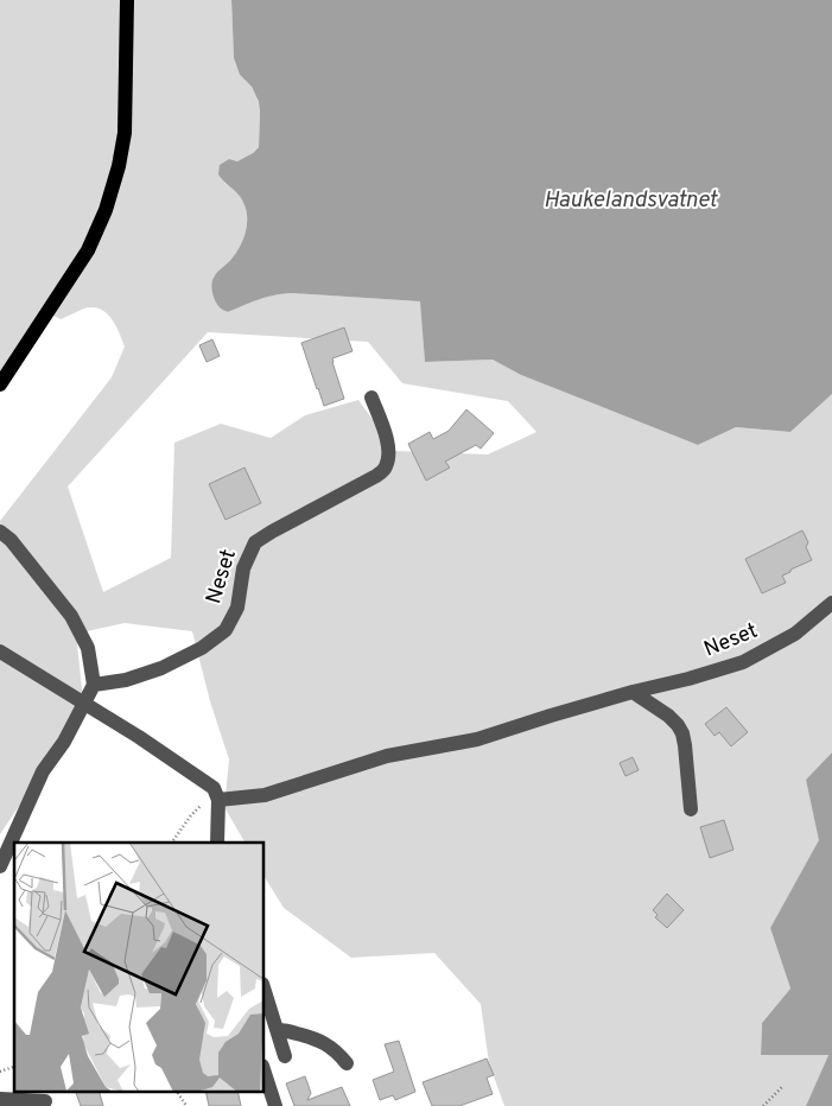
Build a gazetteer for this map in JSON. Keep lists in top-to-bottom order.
{
  "streets": {
    "street": ["Neset"]
  },
  "water": ["Haukelandsvatnet"]
}
